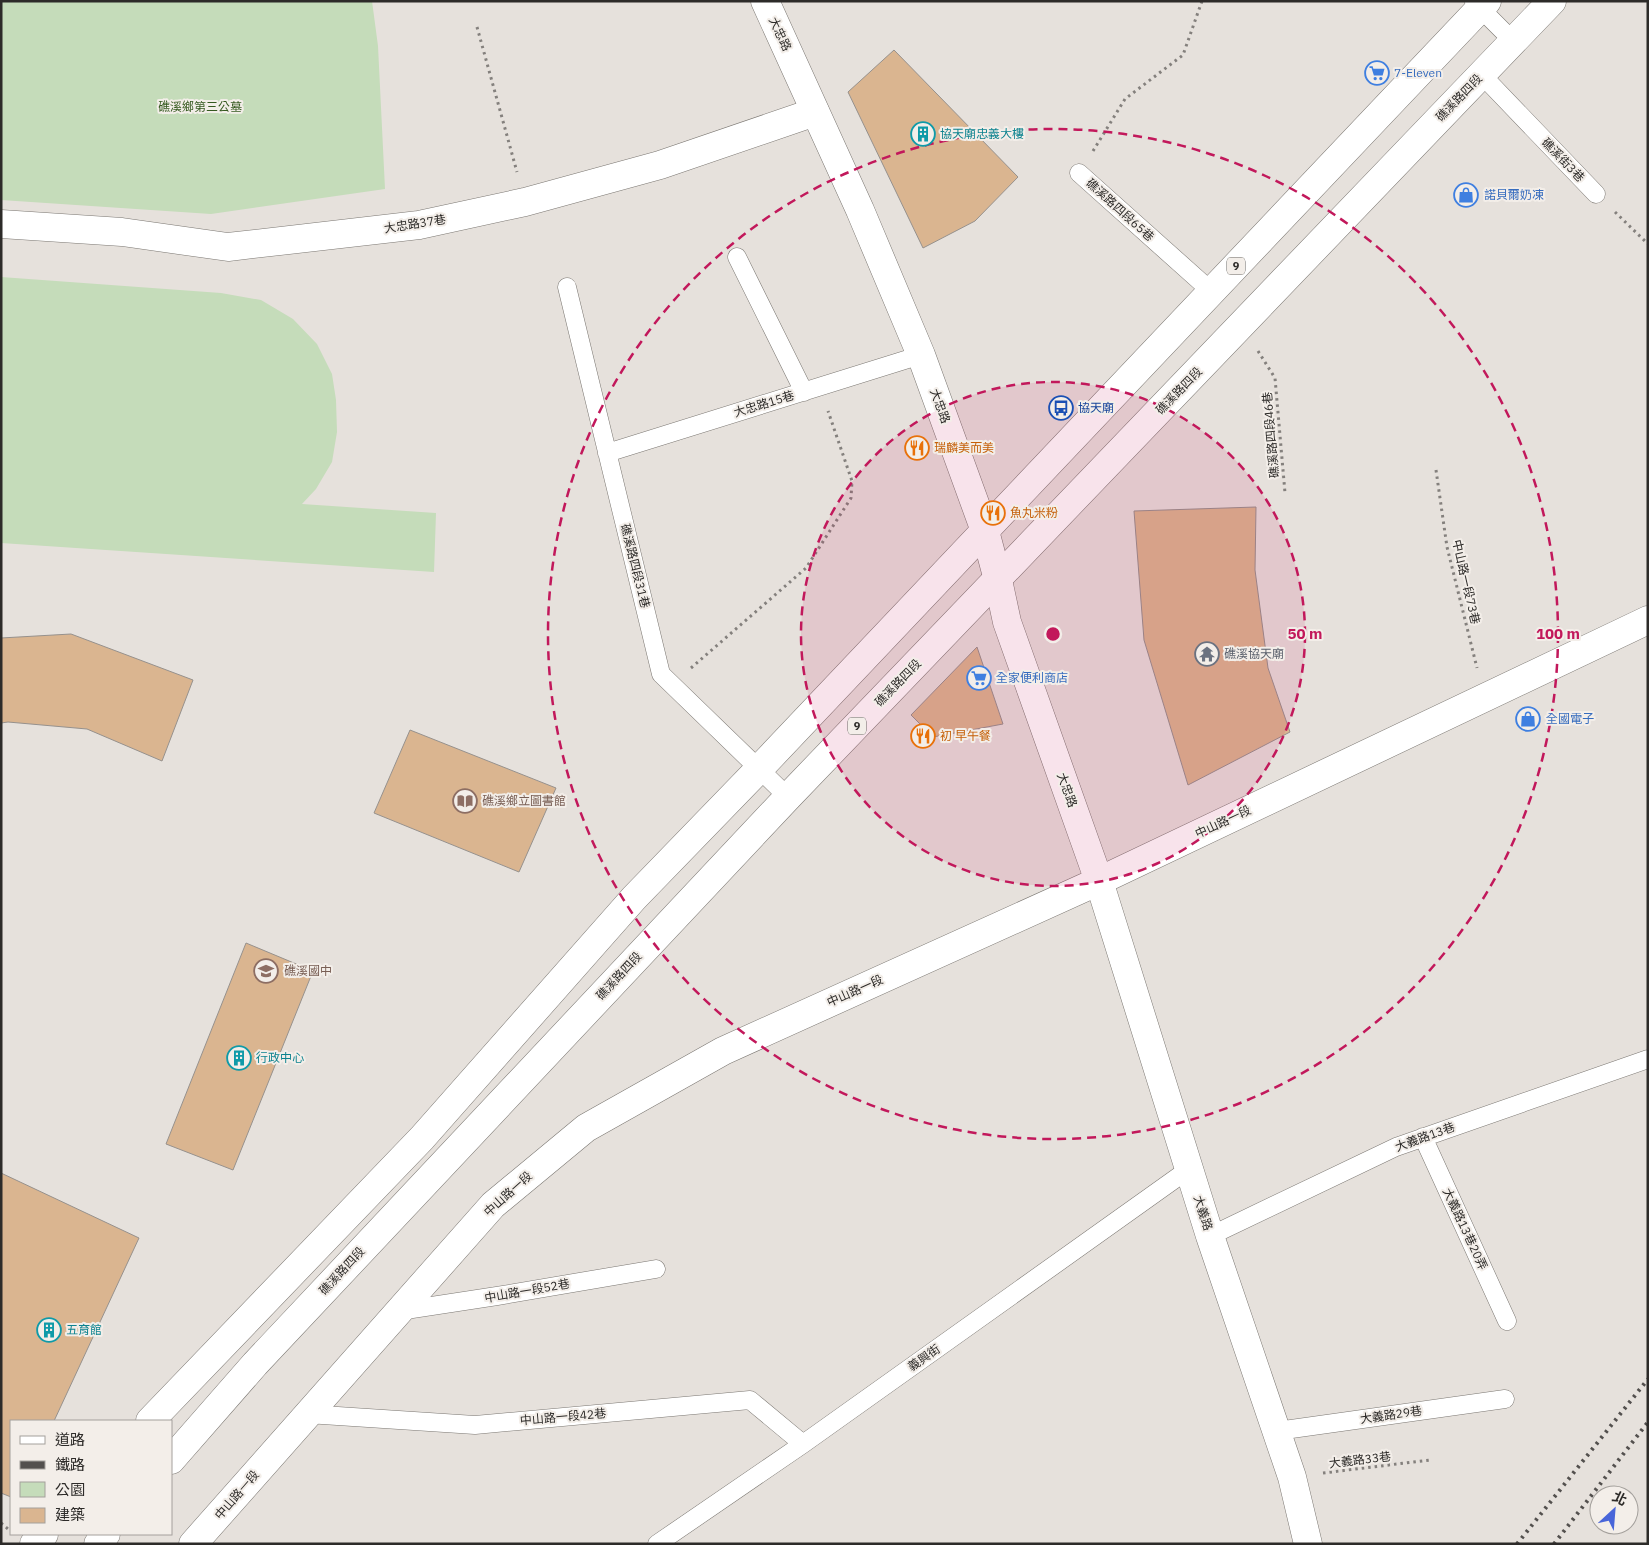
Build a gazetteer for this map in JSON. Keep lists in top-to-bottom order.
{
  "streets": {
    "street": [
      "大忠路",
      "礁溪路四段",
      "大忠路37巷",
      "9",
      "中山路一段",
      "大義路"
    ],
    "lane": [
      "礁溪街3巷",
      "礁溪路四段65巷",
      "大忠路15巷",
      "礁溪路四段31巷",
      "大義路13巷",
      "大義路13巷20弄",
      "中山路一段52巷",
      "義興街",
      "大義路29巷",
      "中山路一段42巷"
    ],
    "path": ["礁溪路四段46巷", "中山路一段73巷", "大義路33巷"]
  },
  "crossings": [
    ["大忠路", "礁溪路四段"],
    ["大忠路", "大忠路37巷"],
    ["大忠路", "9"],
    ["大忠路", "大忠路15巷"],
    ["大忠路", "中山路一段"],
    ["大忠路", "大義路"],
    ["礁溪路四段", "礁溪街3巷"],
    ["礁溪路四段", "礁溪路四段46巷"],
    ["礁溪路四段", "礁溪路四段31巷"],
    ["礁溪路四段65巷", "9"],
    ["9", "礁溪路四段31巷"],
    ["大忠路15巷", "礁溪路四段31巷"],
    ["中山路一段73巷", "中山路一段"],
    ["中山路一段", "大義路"],
    ["中山路一段", "中山路一段52巷"],
    ["中山路一段", "中山路一段42巷"],
    ["大義路13巷", "大義路"],
    ["大義路13巷", "大義路13巷20弄"],
    ["大義路", "義興街"],
    ["大義路", "大義路29巷"],
    ["大義路", "大義路33巷"],
    ["義興街", "中山路一段42巷"]
  ],
  "parks": ["礁溪鄉第三公墓"],
  "places": {
    "supermarket": ["7-Eleven", "全家便利商店"],
    "building": ["協天廟忠義大樓", "行政中心", "五育館"],
    "shop": ["諾貝爾奶凍", "全國電子"],
    "bus stop": ["協天廟"],
    "restaurant": ["瑞麟美而美", "魚丸米粉", "初 早午餐"],
    "temple": ["礁溪協天廟"],
    "library": ["礁溪鄉立圖書館"],
    "school or university": ["礁溪國中"]
  },
  "legend": [
    "道路",
    "鐵路",
    "公園",
    "建築"
  ],
  "north": "top right",
  "rings": ["50 m", "100 m"]
}
